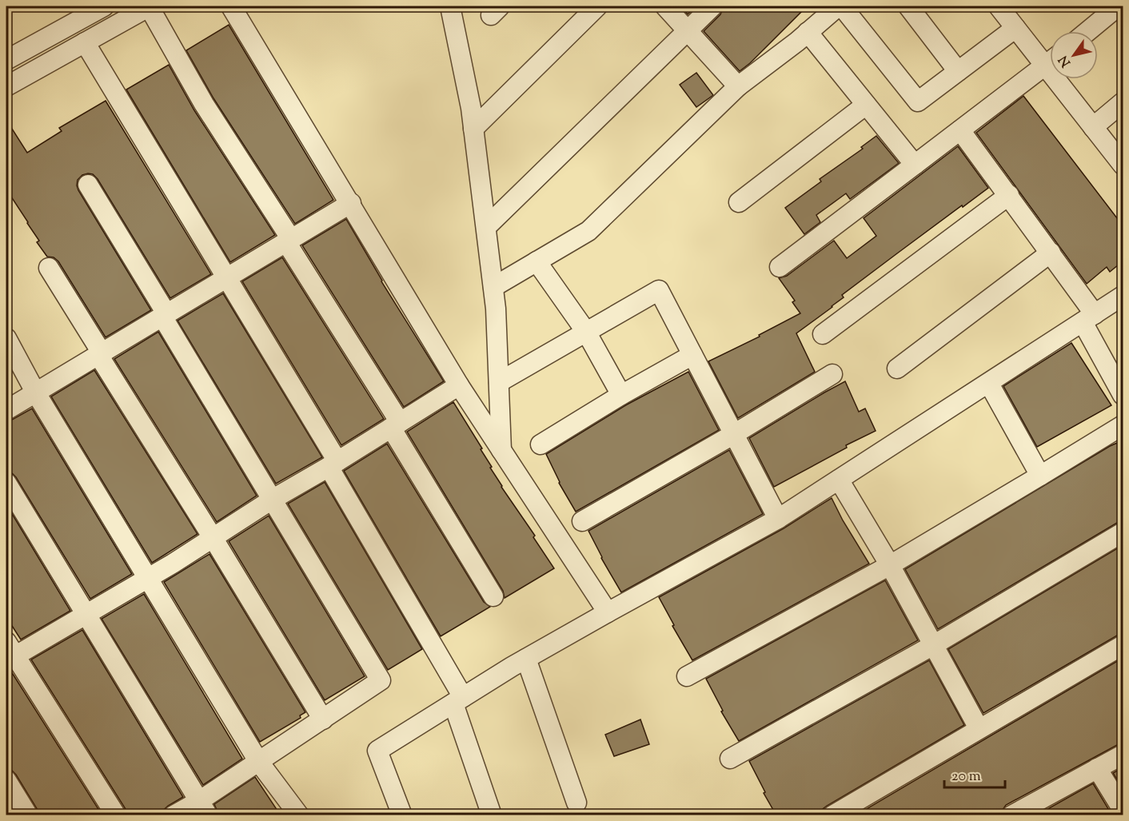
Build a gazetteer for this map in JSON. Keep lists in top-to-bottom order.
{
  "scale_bar": "20 m",
  "north": "bottom left"
}
